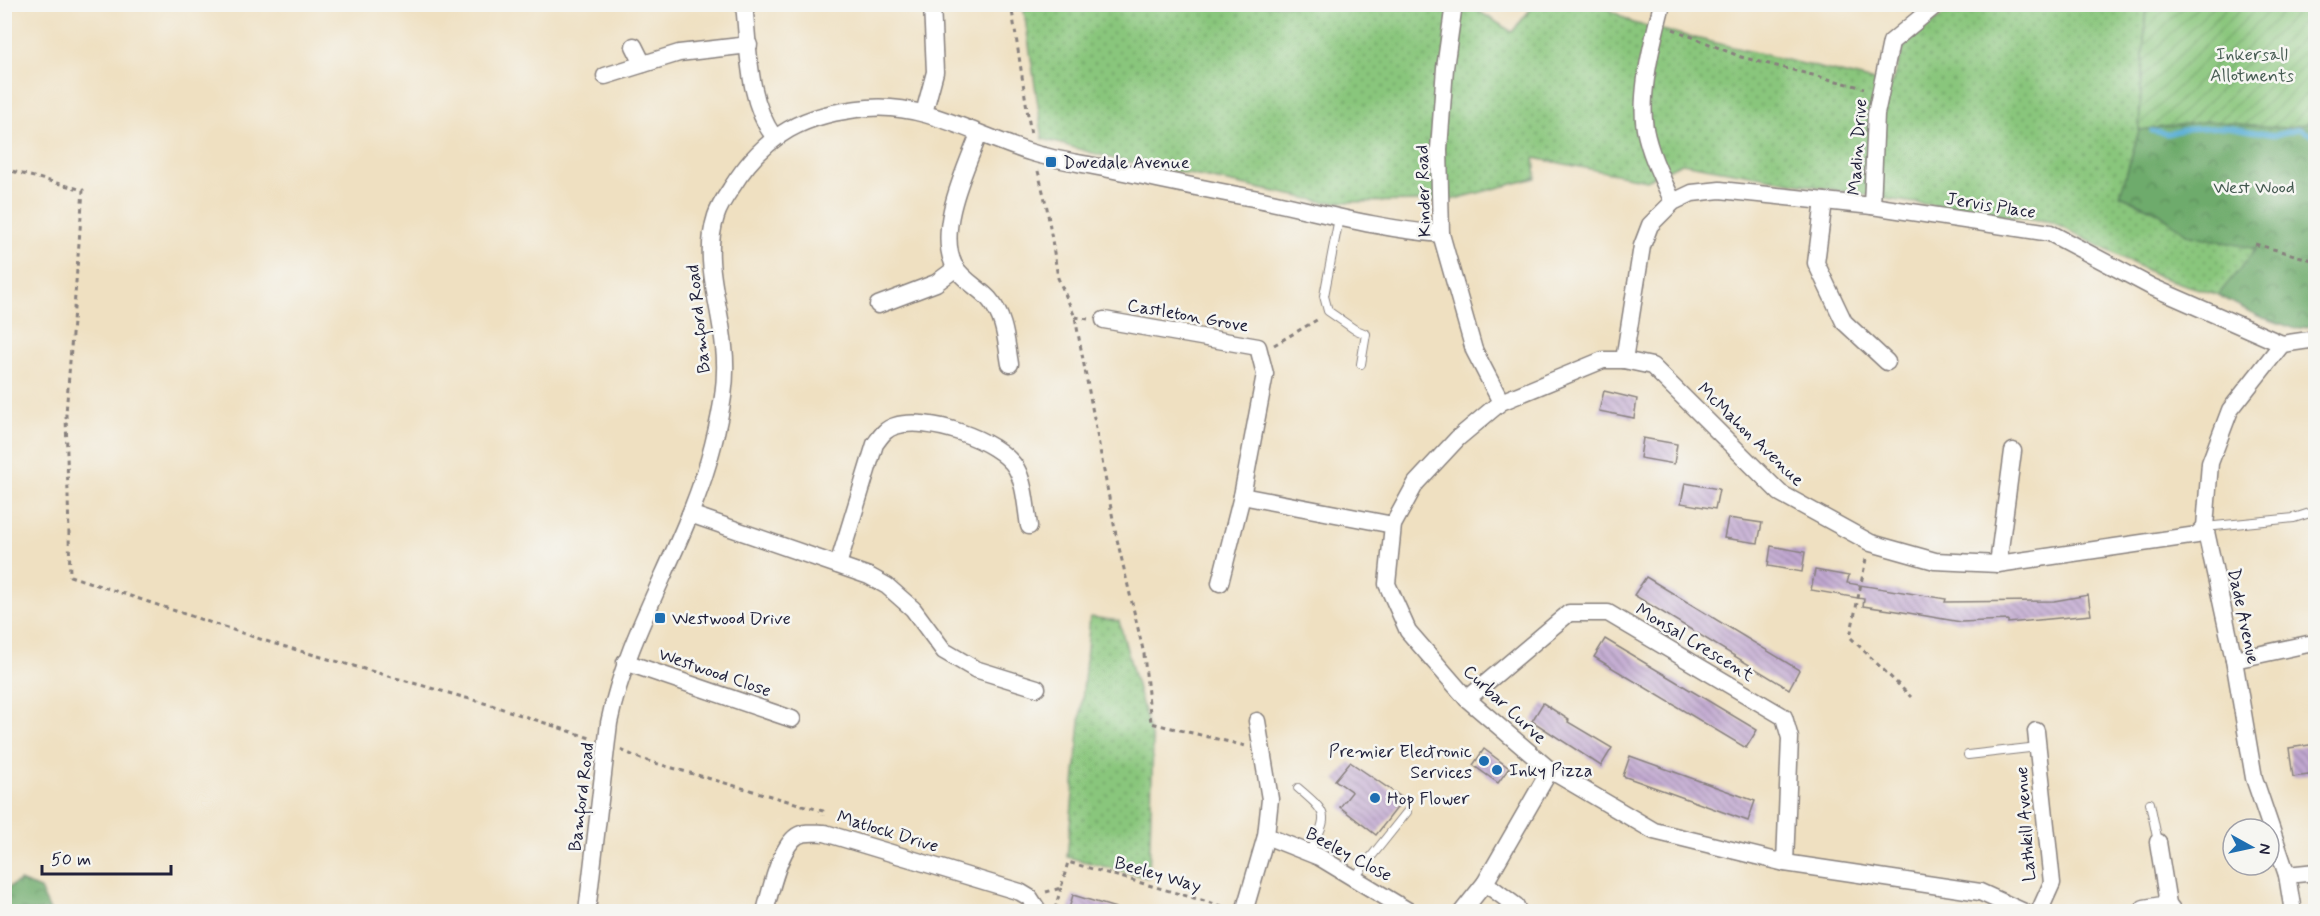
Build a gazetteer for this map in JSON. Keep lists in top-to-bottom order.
{
  "streets": {
    "street": [
      "Madin Drive",
      "Kinder Road",
      "Jervis Place",
      "Castleton Grove",
      "Bamford Road",
      "McMahon Avenue",
      "Dade Avenue",
      "Monsal Crescent",
      "Westwood Close",
      "Curbar Curve",
      "Lathkill Avenue",
      "Matlock Drive",
      "Beeley Close"
    ],
    "path": ["Beeley Way"]
  },
  "crossings": [
    ["Madin Drive", "Jervis Place"],
    ["Kinder Road", "McMahon Avenue"],
    ["Kinder Road", "Curbar Curve"],
    ["Jervis Place", "Dade Avenue"],
    ["Bamford Road", "Westwood Close"],
    ["McMahon Avenue", "Dade Avenue"],
    ["McMahon Avenue", "Curbar Curve"],
    ["Monsal Crescent", "Curbar Curve"]
  ],
  "parks": ["Inkersall Allotments", "West Wood"],
  "places": {
    "transit": ["Dovedale Avenue", "Westwood Drive"],
    "other": ["Premier Electronic Services", "Inky Pizza", "Hop Flower"]
  },
  "scale_bar": "50 m",
  "north": "right"
}
